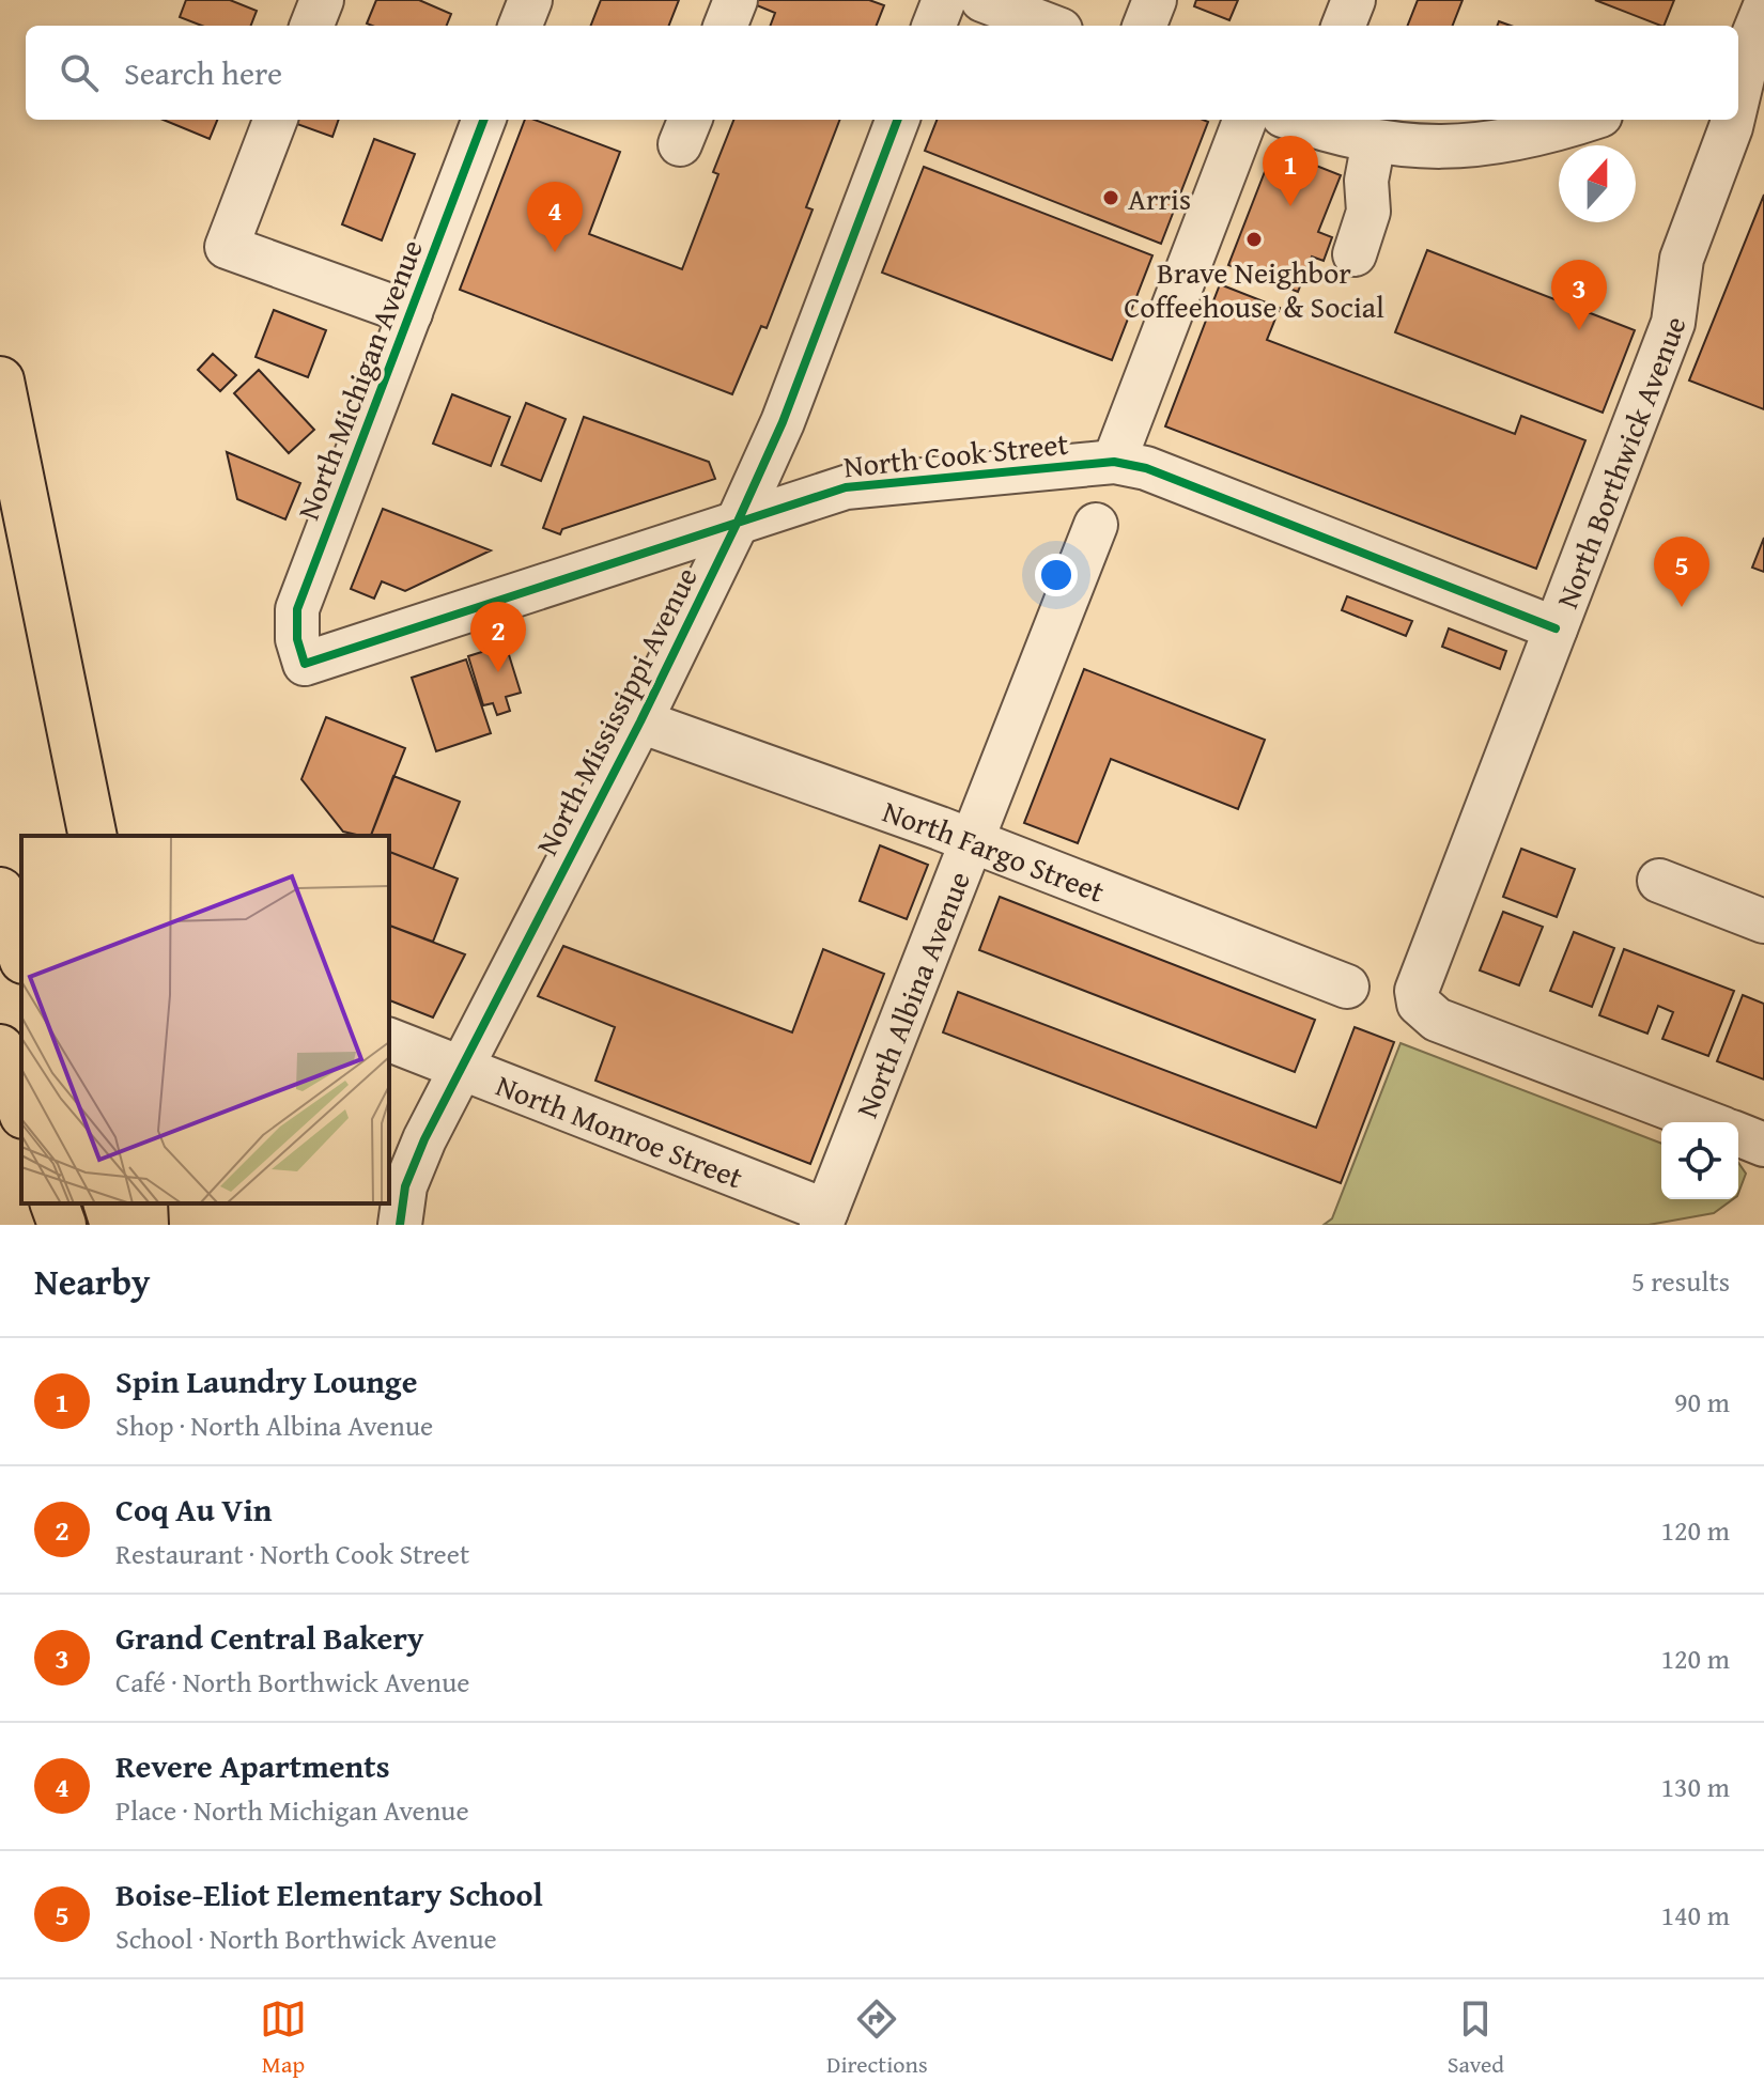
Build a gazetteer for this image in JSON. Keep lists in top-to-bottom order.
{
  "streets": {
    "street": [
      "North Michigan Avenue",
      "North Cook Street",
      "North Borthwick Avenue",
      "North Mississippi Avenue",
      "North Fargo Street",
      "North Albina Avenue",
      "North Monroe Street"
    ]
  },
  "crossings": [
    ["North Michigan Avenue", "North Cook Street"],
    ["North Cook Street", "North Borthwick Avenue"],
    ["North Cook Street", "North Mississippi Avenue"],
    ["North Mississippi Avenue", "North Fargo Street"],
    ["North Mississippi Avenue", "North Monroe Street"],
    ["North Fargo Street", "North Albina Avenue"],
    ["North Albina Avenue", "North Monroe Street"]
  ],
  "places": ["Arris", "Brave Neighbor Coffeehouse & Social"],
  "north": "top",
  "page": {
    "search": "Search here",
    "pins": [
      "1",
      "4",
      "3",
      "5",
      "2"
    ],
    "heading": ["Nearby", "5 results"],
    "list": [
      {
        "mark": "1",
        "name": "Spin Laundry Lounge",
        "note": "Shop · North Albina Avenue",
        "value": "90 m"
      },
      {
        "mark": "2",
        "name": "Coq Au Vin",
        "note": "Restaurant · North Cook Street",
        "value": "120 m"
      },
      {
        "mark": "3",
        "name": "Grand Central Bakery",
        "note": "Café · North Borthwick Avenue",
        "value": "120 m"
      },
      {
        "mark": "4",
        "name": "Revere Apartments",
        "note": "Place · North Michigan Avenue",
        "value": "130 m"
      },
      {
        "mark": "5",
        "name": "Boise-Eliot Elementary School",
        "note": "School · North Borthwick Avenue",
        "value": "140 m"
      }
    ],
    "nav": ["Map", "Directions", "Saved"]
  }
}
